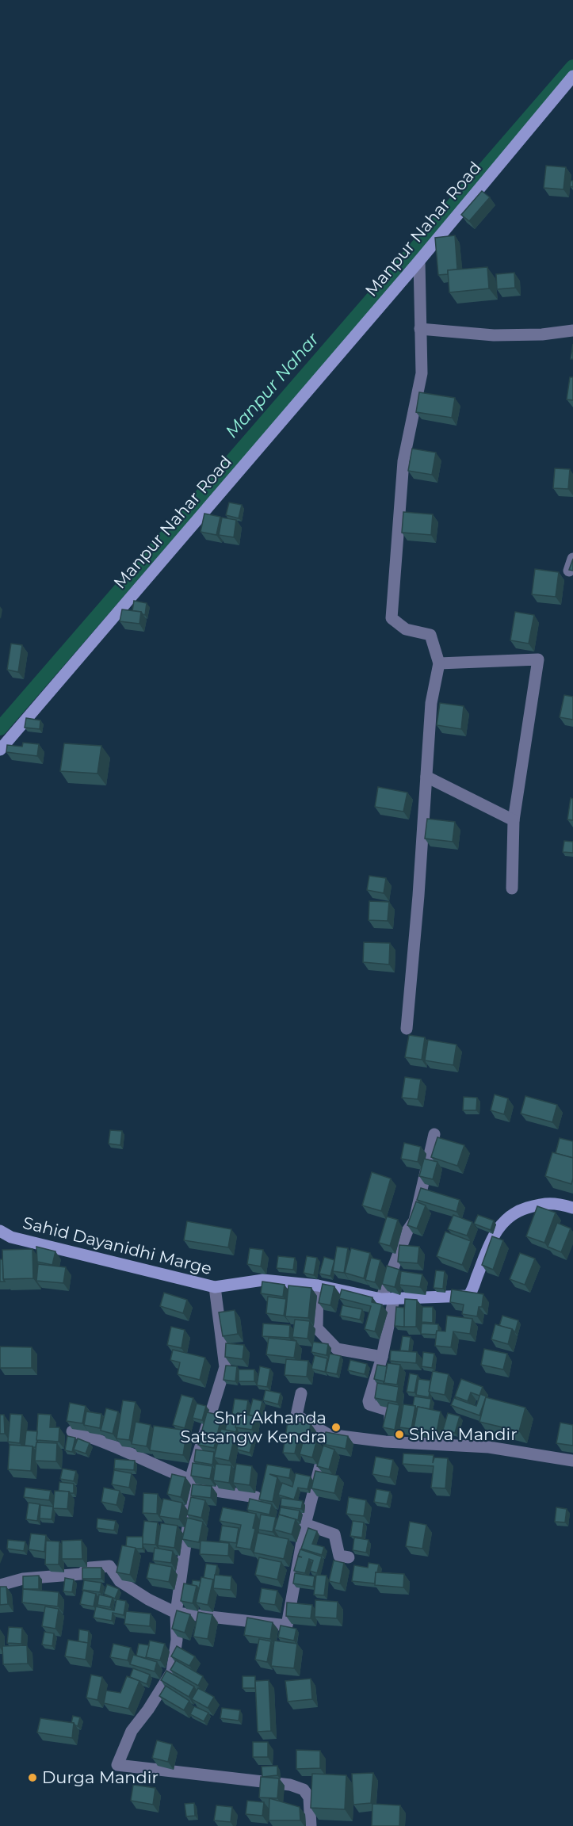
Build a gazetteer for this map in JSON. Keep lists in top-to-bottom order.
{
  "streets": {
    "street": ["Manpur Nahar Road", "Sahid Dayanidhi Marge"]
  },
  "water": ["Manpur Nahar"],
  "places": ["Shri Akhanda Satsangw Kendra", "Shiva Mandir", "Durga Mandir"]
}
